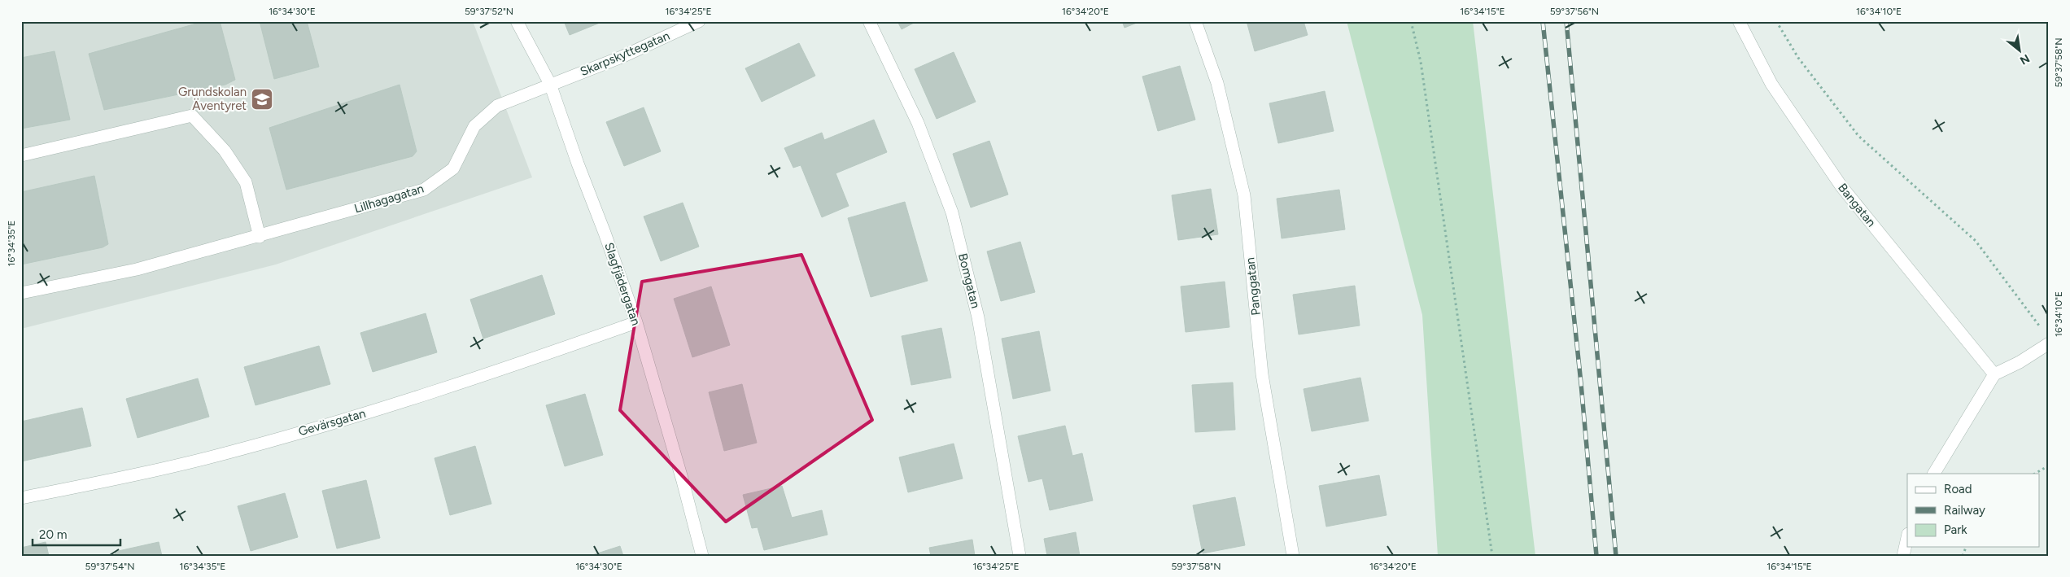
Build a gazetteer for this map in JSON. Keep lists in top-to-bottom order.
{
  "streets": {
    "street": [
      "Skarpskyttegatan",
      "Lillhagagatan",
      "Bangatan",
      "Bomgatan",
      "Slagfjädergatan",
      "Panggatan",
      "Gevärsgatan"
    ]
  },
  "crossings": [
    ["Skarpskyttegatan", "Lillhagagatan"],
    ["Skarpskyttegatan", "Slagfjädergatan"],
    ["Lillhagagatan", "Slagfjädergatan"],
    ["Slagfjädergatan", "Gevärsgatan"]
  ],
  "places": {
    "school or university": ["Grundskolan Äventyret"]
  },
  "legend": ["Road", "Railway", "Park"],
  "scale_bar": "20 m",
  "north": "bottom right",
  "coordinates": [
    "16°34'30\"E",
    "59°37'52\"N",
    "16°34'25\"E",
    "16°34'20\"E",
    "16°34'15\"E",
    "59°37'56\"N",
    "16°34'10\"E",
    "59°37'58\"N",
    "16°34'35\"E",
    "59°37'54\"N"
  ]
}
